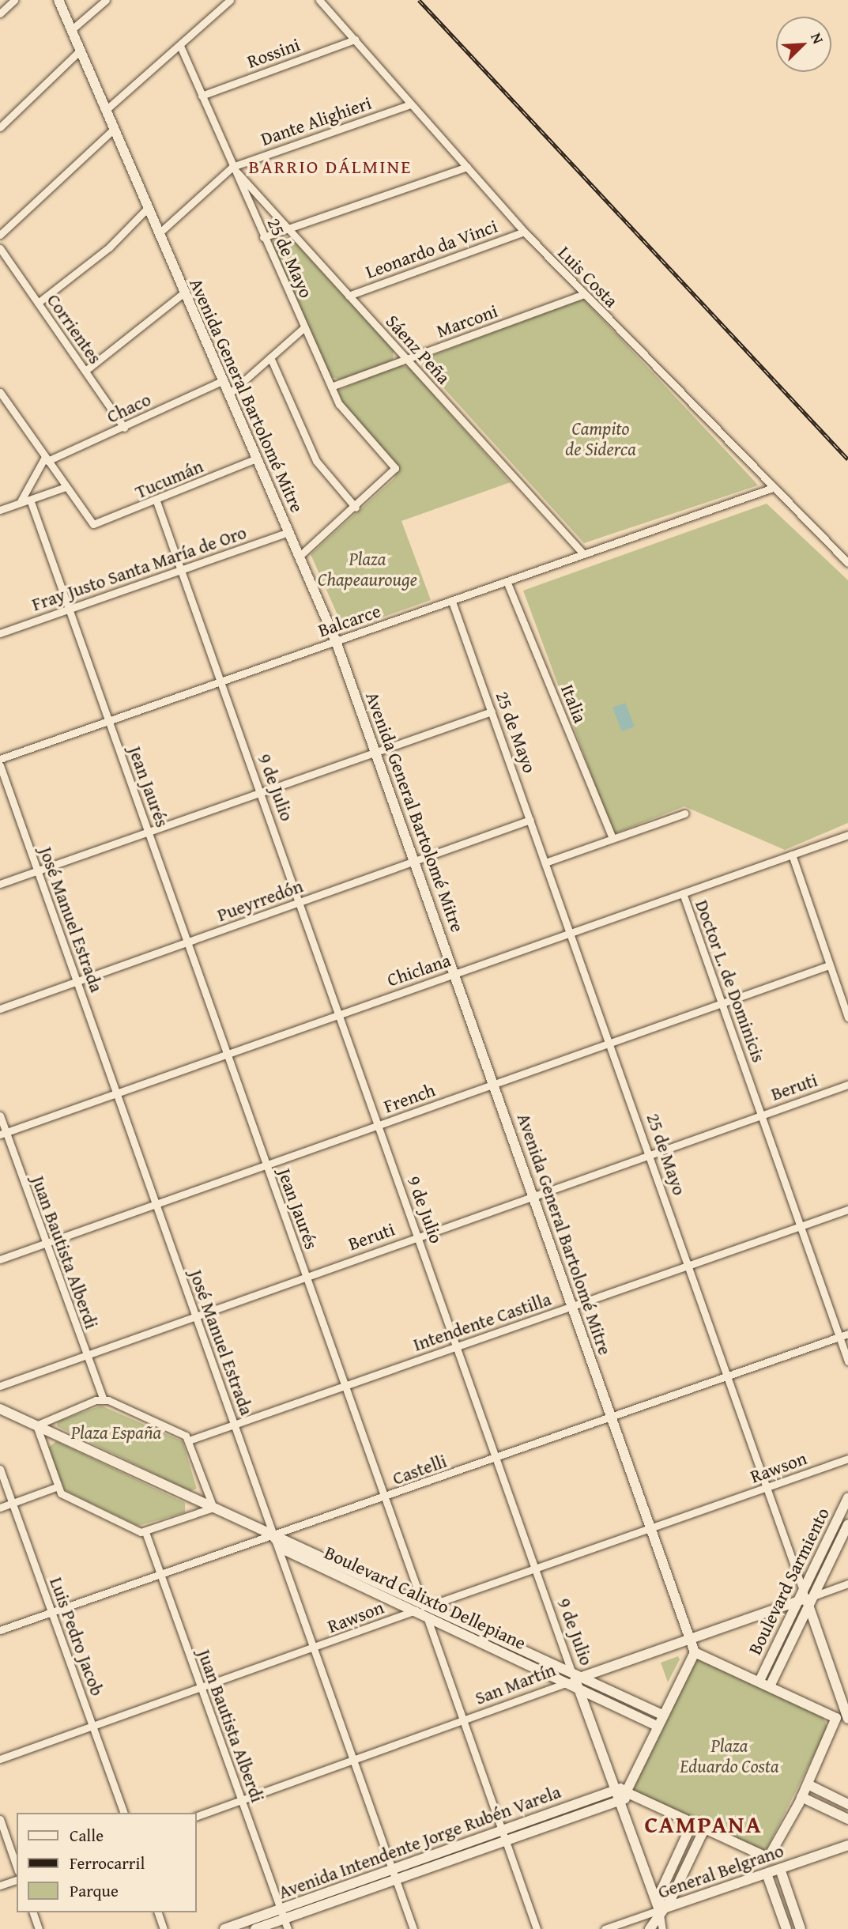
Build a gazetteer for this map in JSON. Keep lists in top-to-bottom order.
{
  "streets": {
    "main road": [
      "25 de Mayo",
      "Avenida General Bartolomé Mitre",
      "9 de Julio",
      "Boulevard Sarmiento",
      "Boulevard Calixto Dellepiane",
      "San Martín",
      "Avenida Intendente Jorge Rubén Varela",
      "General Belgrano"
    ],
    "street": [
      "Rossini",
      "Dante Alighieri",
      "Leonardo da Vinci",
      "Luis Costa",
      "Marconi",
      "Corrientes",
      "Sáenz Peña",
      "Chaco",
      "Tucumán",
      "Fray Justo Santa María de Oro",
      "Balcarce",
      "Italia",
      "Jean Jaurés",
      "Pueyrredón",
      "José Manuel Estrada",
      "Chiclana",
      "Doctor L. de Dominicis",
      "Beruti",
      "French",
      "Juan Bautista Alberdi",
      "Intendente Castilla",
      "Rawson",
      "Castelli",
      "Luis Pedro Jacob"
    ]
  },
  "crossings": [
    ["Rossini", "25 de Mayo"],
    ["Rossini", "Luis Costa"],
    ["Dante Alighieri", "25 de Mayo"],
    ["Dante Alighieri", "Luis Costa"],
    ["Dante Alighieri", "Sáenz Peña"],
    ["Dante Alighieri", "Avenida General Bartolomé Mitre"],
    ["Leonardo da Vinci", "Luis Costa"],
    ["Leonardo da Vinci", "Sáenz Peña"],
    ["25 de Mayo", "Marconi"],
    ["25 de Mayo", "Sáenz Peña"],
    ["25 de Mayo", "Balcarce"],
    ["25 de Mayo", "Pueyrredón"],
    ["25 de Mayo", "Chiclana"],
    ["25 de Mayo", "Beruti"],
    ["25 de Mayo", "French"],
    ["25 de Mayo", "Intendente Castilla"],
    ["25 de Mayo", "Rawson"],
    ["25 de Mayo", "Castelli"],
    ["25 de Mayo", "Boulevard Sarmiento"],
    ["25 de Mayo", "San Martín"],
    ["Luis Costa", "Marconi"],
    ["Luis Costa", "Balcarce"],
    ["Marconi", "Sáenz Peña"],
    ["Corrientes", "Chaco"],
    ["Sáenz Peña", "Balcarce"],
    ["Avenida General Bartolomé Mitre", "Chaco"],
    ["Avenida General Bartolomé Mitre", "Tucumán"],
    ["Avenida General Bartolomé Mitre", "Fray Justo Santa María de Oro"],
    ["Avenida General Bartolomé Mitre", "Balcarce"],
    ["Avenida General Bartolomé Mitre", "Pueyrredón"],
    ["Avenida General Bartolomé Mitre", "Chiclana"],
    ["Avenida General Bartolomé Mitre", "Beruti"],
    ["Avenida General Bartolomé Mitre", "French"],
    ["Avenida General Bartolomé Mitre", "Intendente Castilla"],
    ["Avenida General Bartolomé Mitre", "Rawson"],
    ["Avenida General Bartolomé Mitre", "Castelli"],
    ["Avenida General Bartolomé Mitre", "San Martín"],
    ["Tucumán", "9 de Julio"],
    ["Fray Justo Santa María de Oro", "Jean Jaurés"],
    ["Fray Justo Santa María de Oro", "9 de Julio"],
    ["Balcarce", "Italia"],
    ["Balcarce", "Jean Jaurés"],
    ["Balcarce", "9 de Julio"],
    ["Jean Jaurés", "Pueyrredón"],
    ["Jean Jaurés", "Chiclana"],
    ["Jean Jaurés", "Beruti"],
    ["Jean Jaurés", "French"],
    ["Jean Jaurés", "Intendente Castilla"],
    ["Jean Jaurés", "Rawson"],
    ["Jean Jaurés", "Castelli"],
    ["Jean Jaurés", "Boulevard Calixto Dellepiane"],
    ["Jean Jaurés", "San Martín"],
    ["Jean Jaurés", "Avenida Intendente Jorge Rubén Varela"],
    ["9 de Julio", "Pueyrredón"],
    ["9 de Julio", "Chiclana"],
    ["9 de Julio", "Beruti"],
    ["9 de Julio", "French"],
    ["9 de Julio", "Intendente Castilla"],
    ["9 de Julio", "Rawson"],
    ["9 de Julio", "Castelli"],
    ["9 de Julio", "Boulevard Calixto Dellepiane"],
    ["9 de Julio", "San Martín"],
    ["9 de Julio", "Avenida Intendente Jorge Rubén Varela"],
    ["9 de Julio", "General Belgrano"],
    ["Pueyrredón", "José Manuel Estrada"],
    ["José Manuel Estrada", "Chiclana"],
    ["José Manuel Estrada", "Beruti"],
    ["José Manuel Estrada", "French"],
    ["José Manuel Estrada", "Intendente Castilla"],
    ["José Manuel Estrada", "Rawson"],
    ["José Manuel Estrada", "Castelli"],
    ["José Manuel Estrada", "Boulevard Calixto Dellepiane"],
    ["José Manuel Estrada", "San Martín"],
    ["José Manuel Estrada", "Avenida Intendente Jorge Rubén Varela"],
    ["Chiclana", "Doctor L. de Dominicis"],
    ["Chiclana", "Juan Bautista Alberdi"],
    ["Doctor L. de Dominicis", "Beruti"],
    ["Doctor L. de Dominicis", "French"],
    ["Doctor L. de Dominicis", "Intendente Castilla"],
    ["Doctor L. de Dominicis", "Castelli"],
    ["Beruti", "Juan Bautista Alberdi"],
    ["French", "Juan Bautista Alberdi"],
    ["Juan Bautista Alberdi", "Rawson"],
    ["Juan Bautista Alberdi", "Castelli"],
    ["Juan Bautista Alberdi", "San Martín"],
    ["Juan Bautista Alberdi", "Avenida Intendente Jorge Rubén Varela"],
    ["Rawson", "Boulevard Calixto Dellepiane"],
    ["Rawson", "Luis Pedro Jacob"],
    ["Castelli", "Boulevard Calixto Dellepiane"],
    ["Castelli", "Luis Pedro Jacob"],
    ["Boulevard Sarmiento", "San Martín"],
    ["Boulevard Calixto Dellepiane", "San Martín"]
  ],
  "districts": ["BARRIO DÁLMINE", "CAMPANA"],
  "parks": [
    "Campito de Siderca",
    "Plaza Chapeaurouge",
    "Plaza España",
    "Plaza Eduardo Costa"
  ],
  "legend": ["Calle", "Ferrocarril", "Parque"],
  "north": "top right"
}
